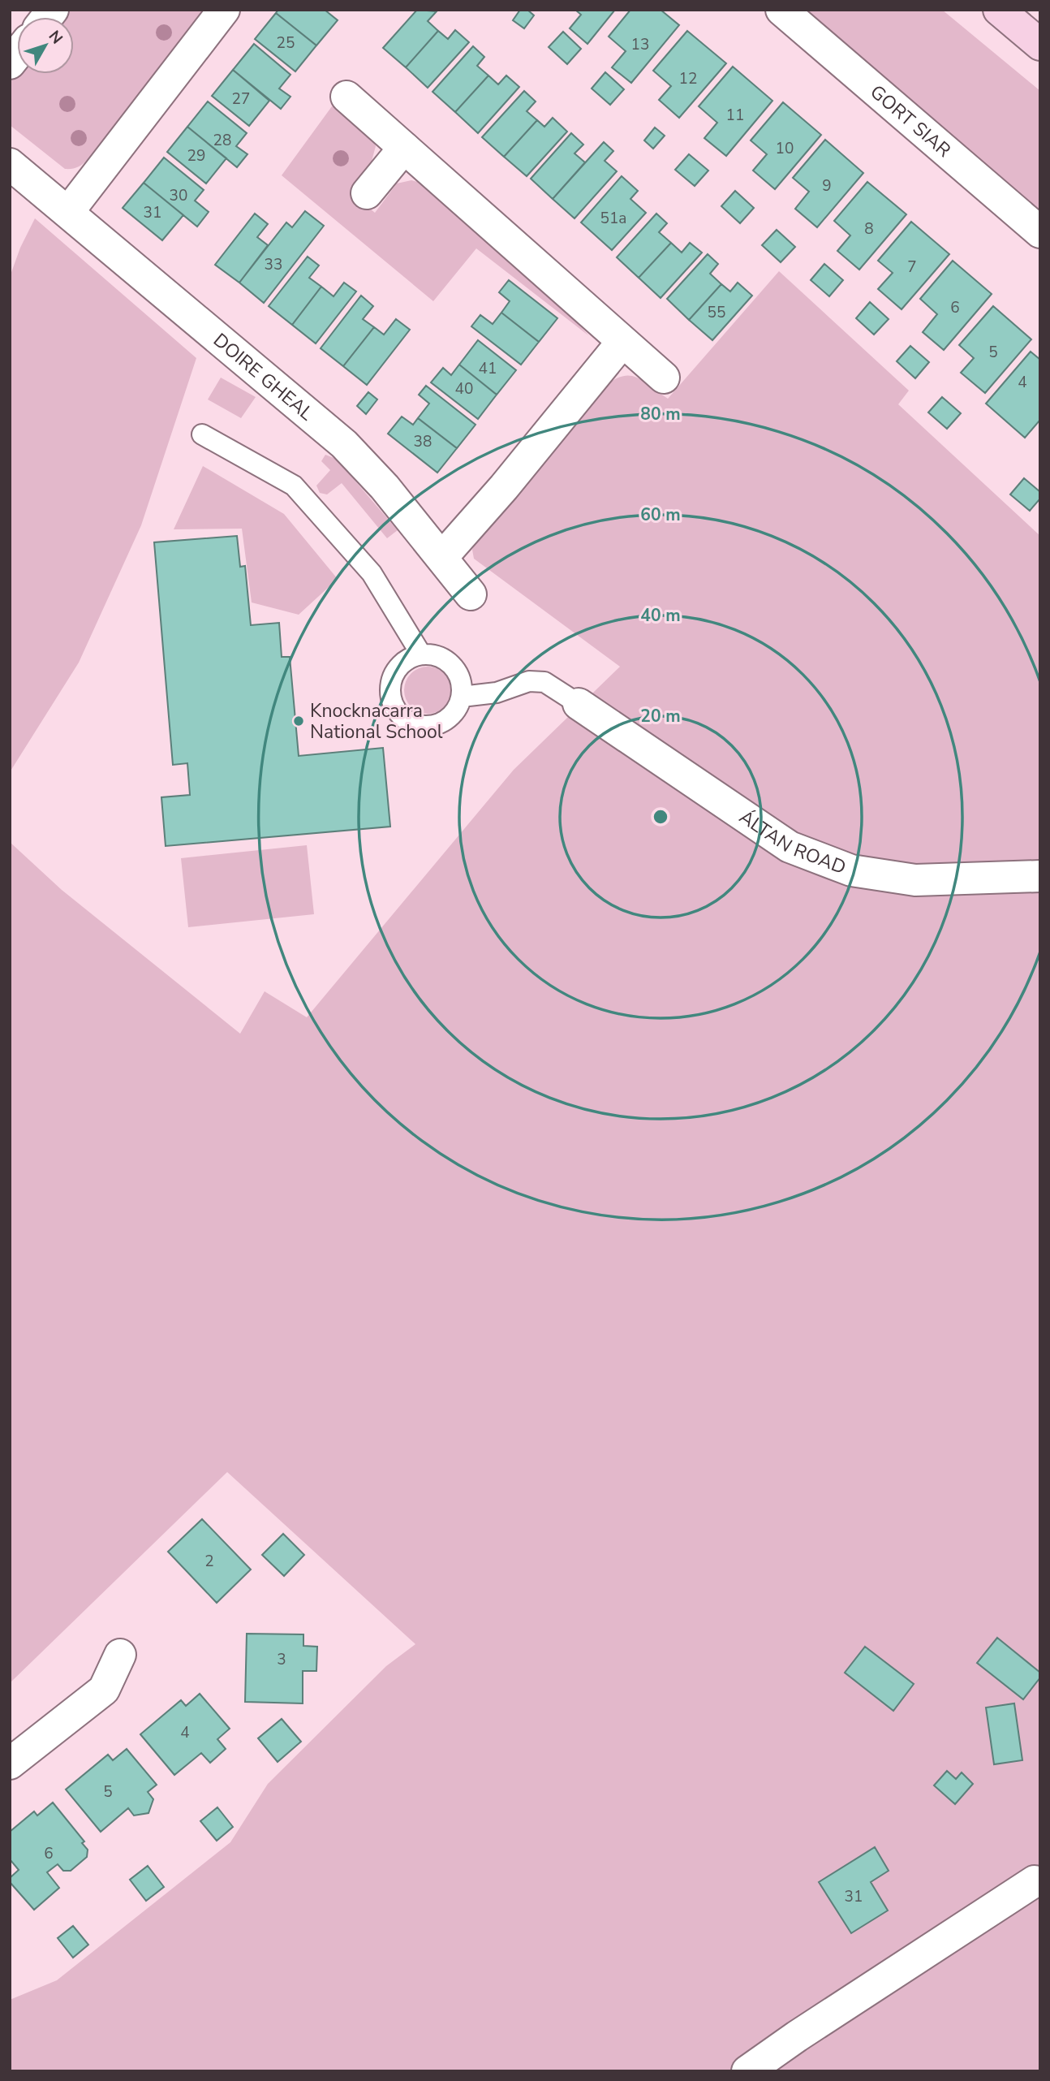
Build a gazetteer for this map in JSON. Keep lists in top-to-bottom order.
{
  "streets": {
    "street": ["GORT SIAR", "DOIRE GHEAL", "ÁLTAN ROAD"]
  },
  "places": ["Knocknacarra National School"],
  "house_numbers": [
    "25",
    "13",
    "12",
    "27",
    "11",
    "28",
    "10",
    "29",
    "9",
    "30",
    "31",
    "51a",
    "8",
    "33",
    "7",
    "6",
    "55",
    "5",
    "41",
    "4",
    "40",
    "38",
    "2",
    "3",
    "4",
    "5",
    "6",
    "31"
  ],
  "north": "top right",
  "rings": [
    "80 m",
    "60 m",
    "40 m",
    "20 m"
  ]
}
